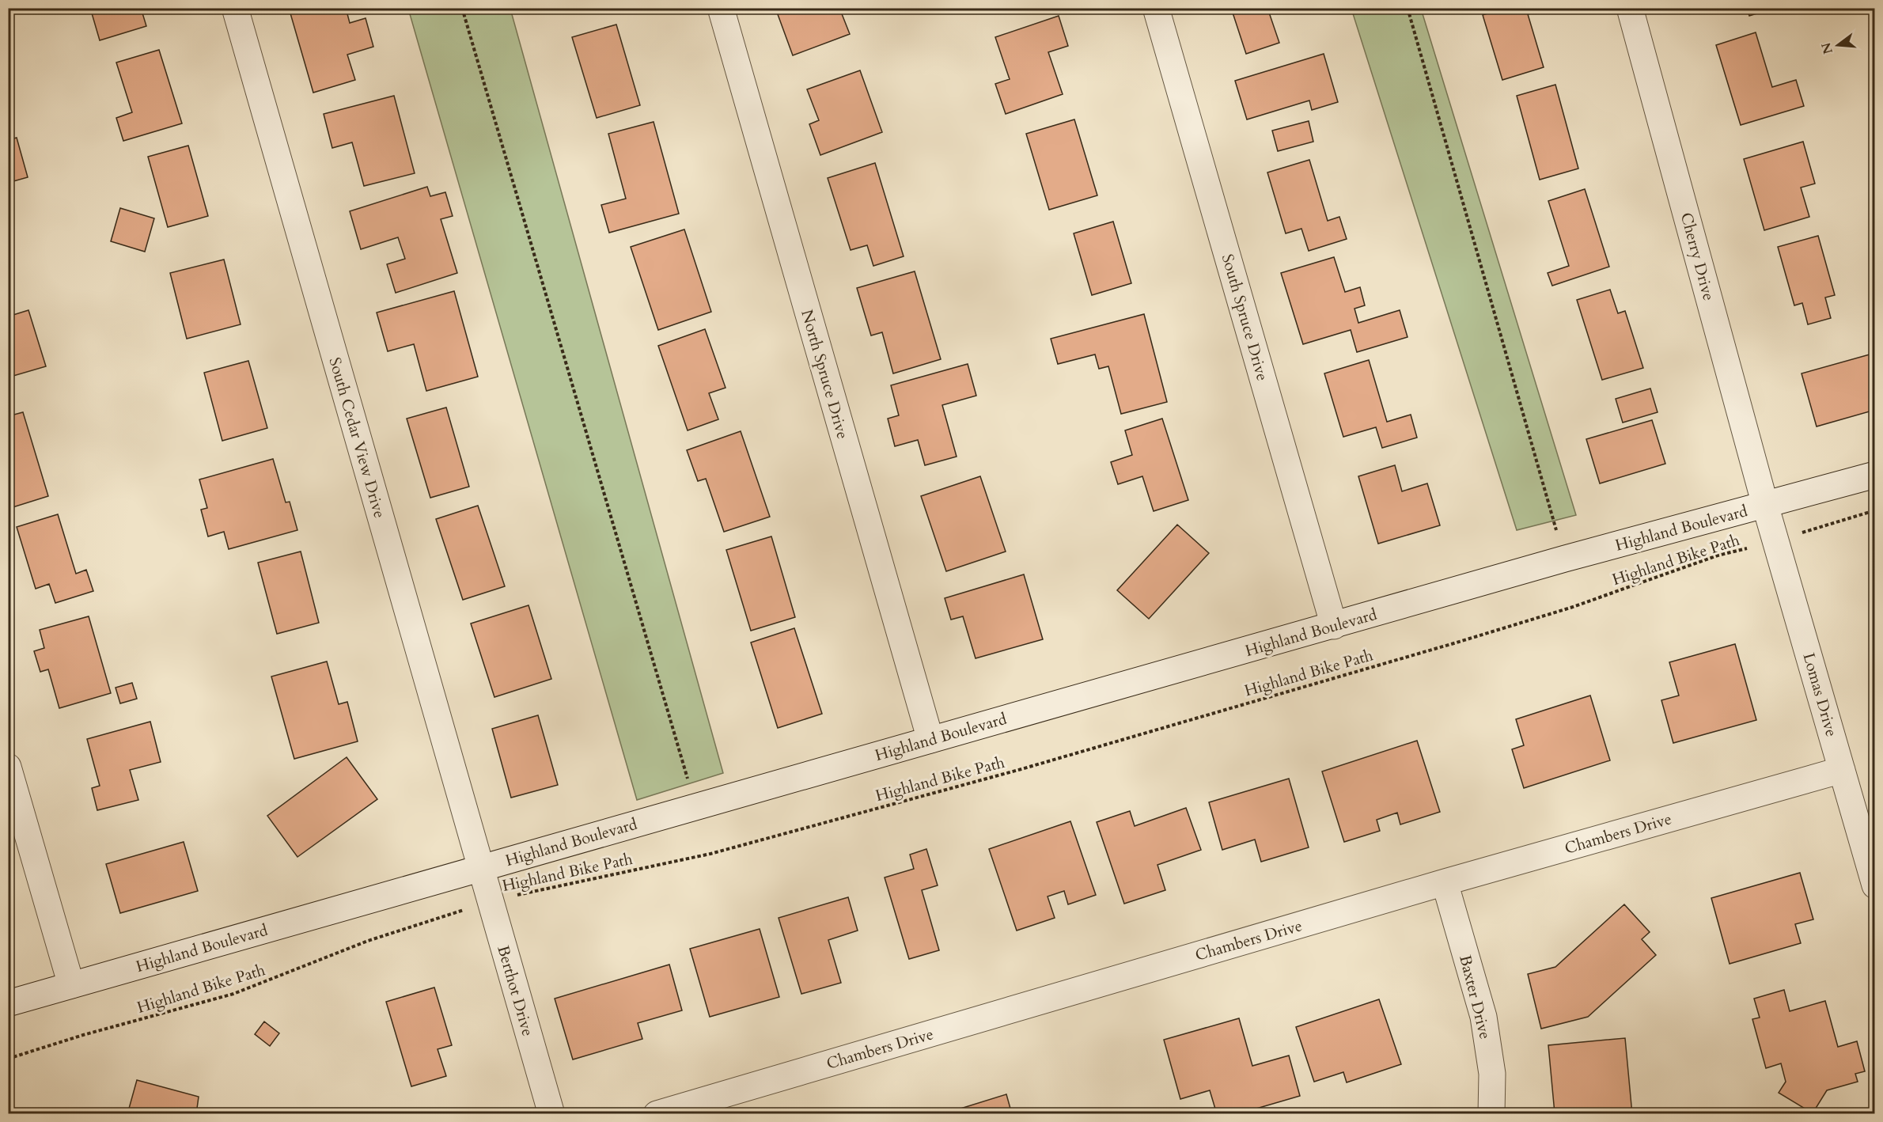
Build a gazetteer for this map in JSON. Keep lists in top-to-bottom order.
{
  "streets": {
    "street": [
      "Cherry Drive",
      "South Spruce Drive",
      "North Spruce Drive",
      "South Cedar View Drive",
      "Highland Boulevard",
      "Lomas Drive",
      "Chambers Drive",
      "Berthot Drive",
      "Baxter Drive"
    ],
    "path": ["Highland Bike Path"]
  },
  "crossings": [
    ["Cherry Drive", "Highland Boulevard"],
    ["Cherry Drive", "Lomas Drive"],
    ["South Spruce Drive", "Highland Boulevard"],
    ["North Spruce Drive", "Highland Boulevard"],
    ["South Cedar View Drive", "Highland Boulevard"],
    ["South Cedar View Drive", "Berthot Drive"],
    ["Highland Boulevard", "Lomas Drive"],
    ["Highland Boulevard", "Berthot Drive"],
    ["Highland Bike Path", "Lomas Drive"],
    ["Highland Bike Path", "Berthot Drive"],
    ["Lomas Drive", "Chambers Drive"],
    ["Chambers Drive", "Baxter Drive"]
  ],
  "north": "left"
}
